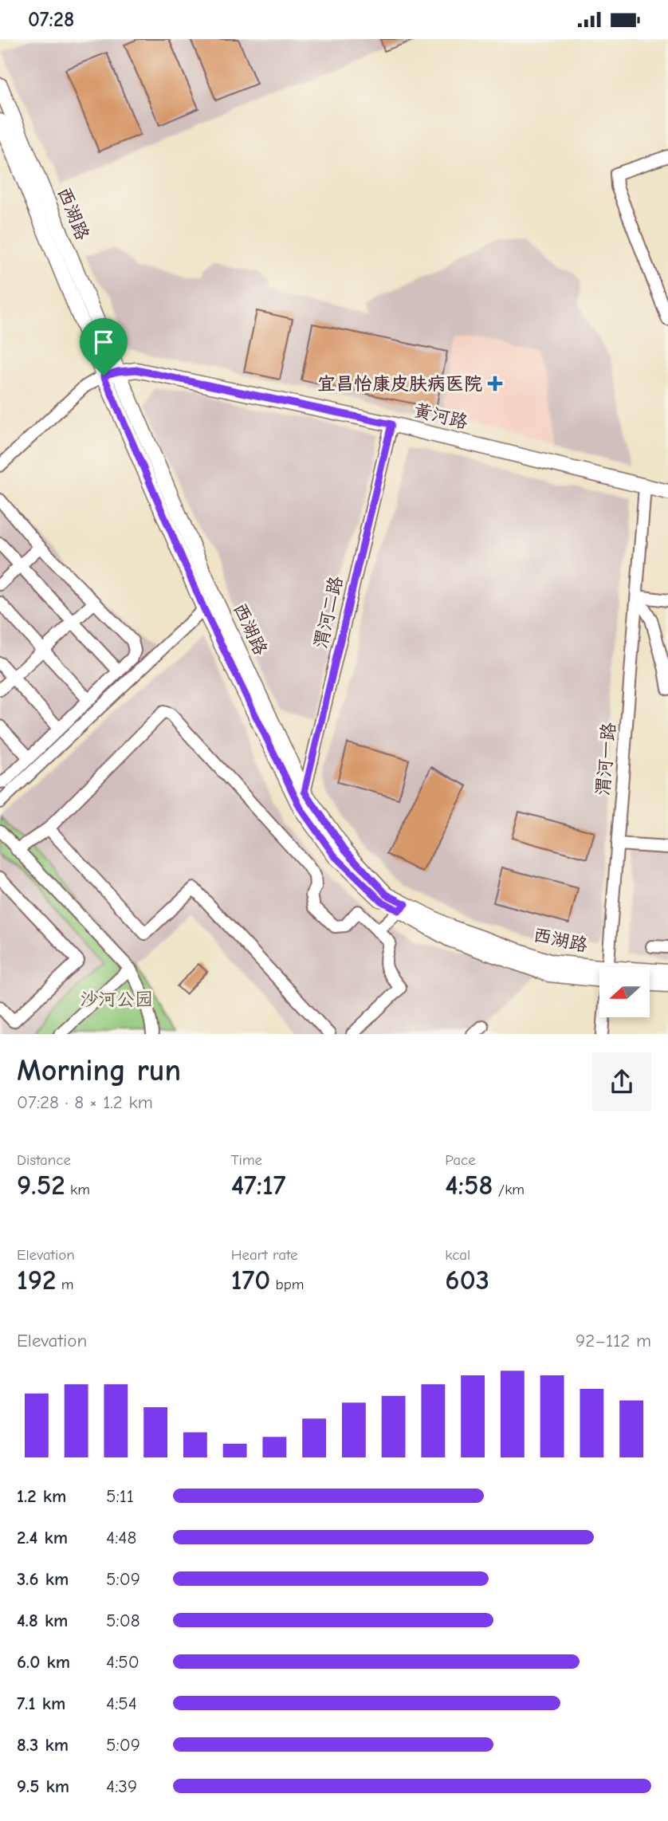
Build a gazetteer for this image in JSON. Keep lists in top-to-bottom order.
{
  "streets": {
    "main road": ["西湖路", "黄河路"],
    "street": ["渭河二路", "渭河一路"]
  },
  "crossings": [
    ["西湖路", "黄河路"],
    ["西湖路", "渭河二路"],
    ["黄河路", "渭河二路"],
    ["黄河路", "渭河一路"]
  ],
  "parks": ["沙河公园"],
  "places": {
    "health": ["宜昌怡康皮肤病医院"]
  },
  "north": "left",
  "page": {
    "status": "07:28",
    "heading": ["Morning run", "07:28 · 8 × 1.2 km"],
    "stats": [
      ["Distance", "9.52 km"],
      ["Time", "47:17"],
      ["Pace", "4:58 /km"],
      ["Elevation", "192 m"],
      ["Heart rate", "170 bpm"],
      ["kcal", "603"]
    ],
    "chart": ["Elevation", "92–112 m"],
    "list": [
      {
        "name": "1.2 km",
        "note": "5:11"
      },
      {
        "name": "2.4 km",
        "note": "4:48"
      },
      {
        "name": "3.6 km",
        "note": "5:09"
      },
      {
        "name": "4.8 km",
        "note": "5:08"
      },
      {
        "name": "6.0 km",
        "note": "4:50"
      },
      {
        "name": "7.1 km",
        "note": "4:54"
      },
      {
        "name": "8.3 km",
        "note": "5:09"
      },
      {
        "name": "9.5 km",
        "note": "4:39"
      }
    ]
  }
}
